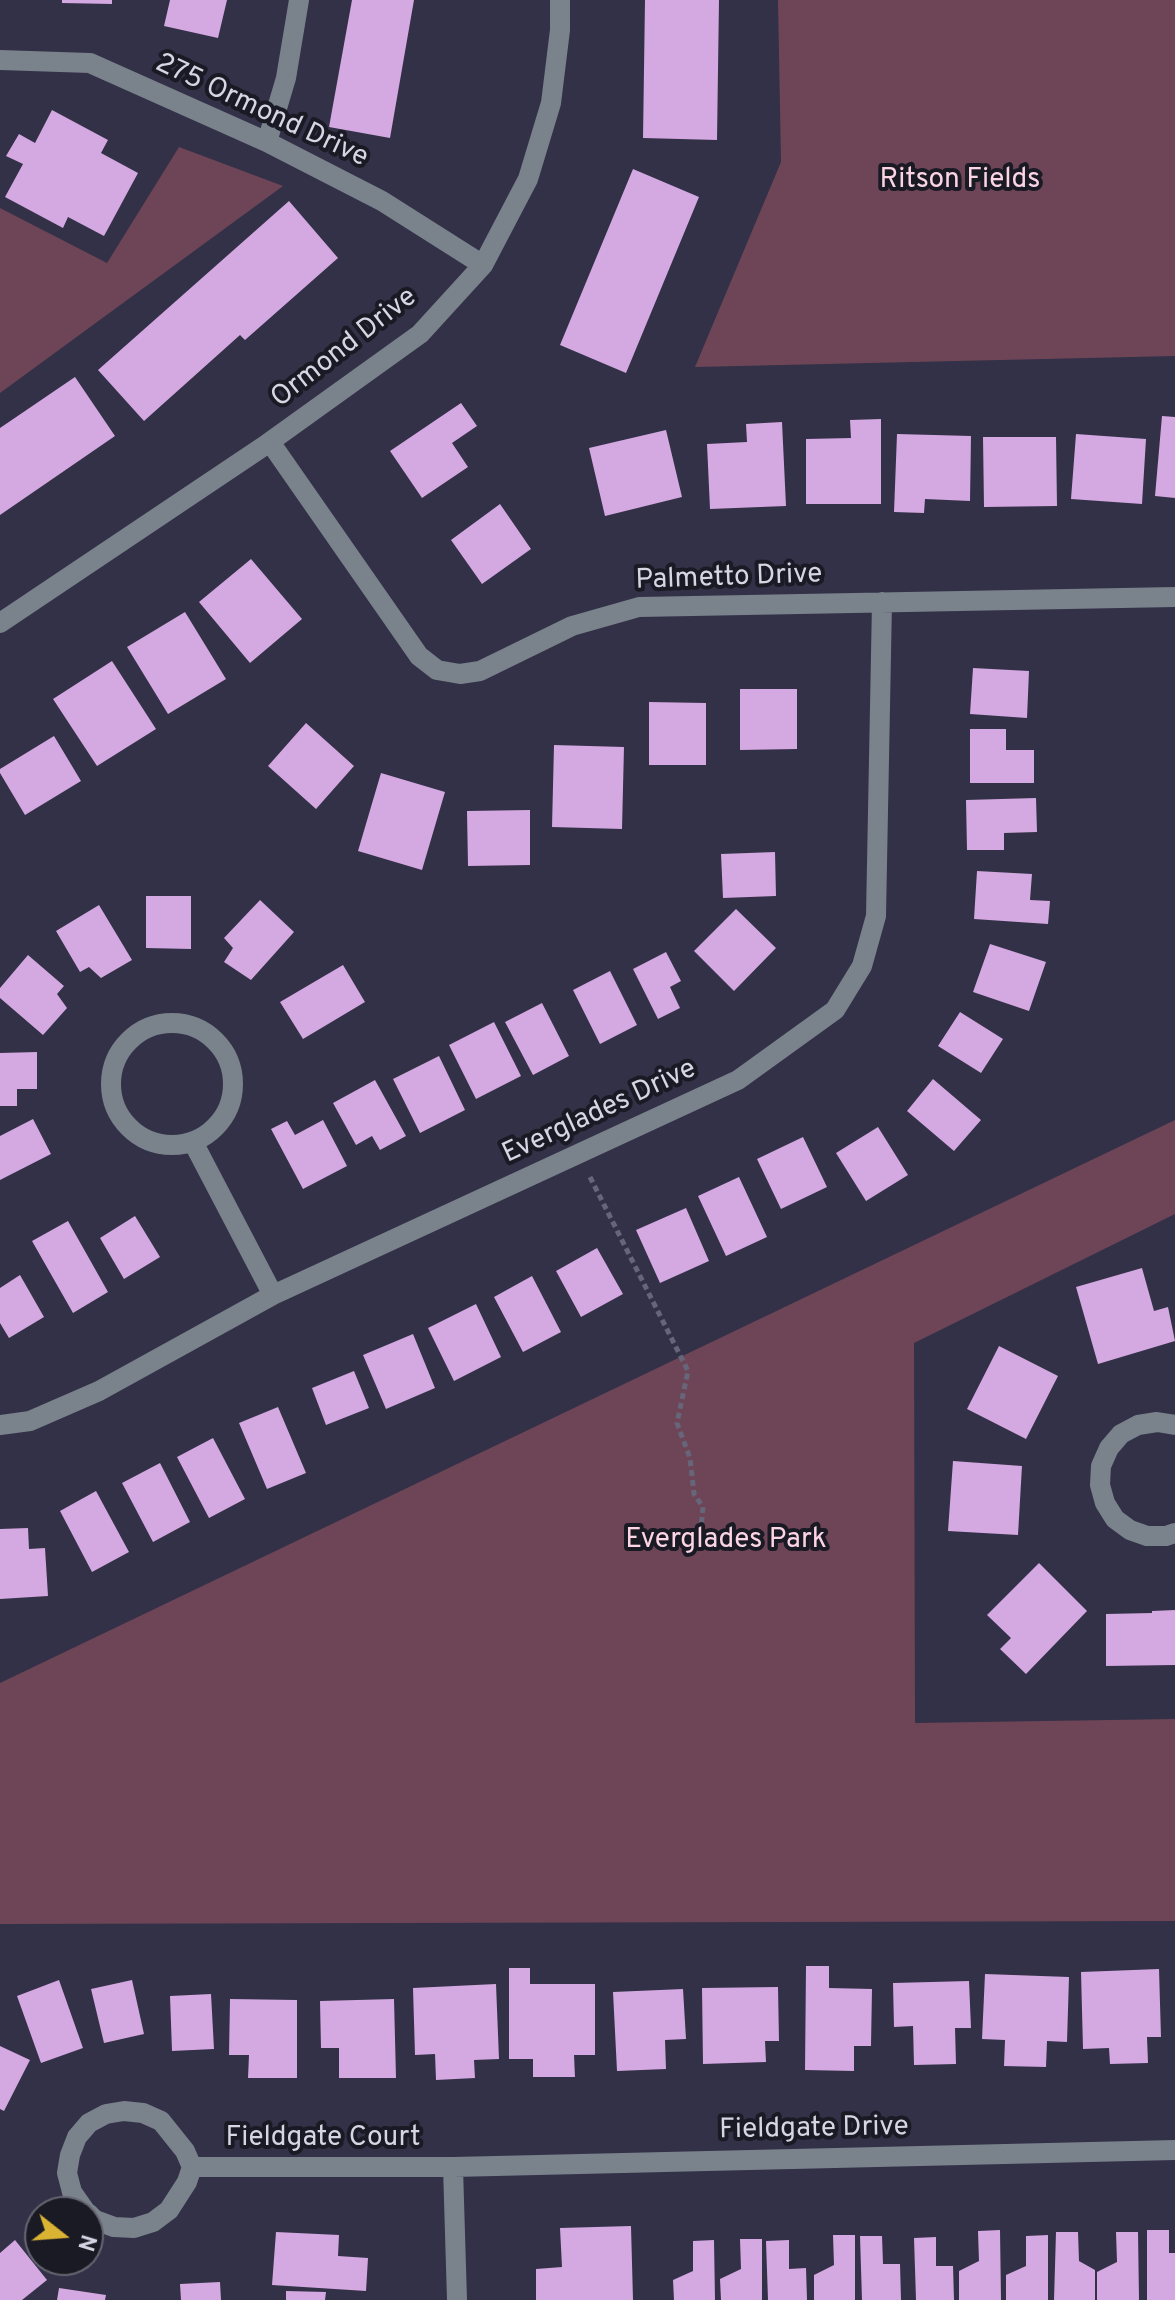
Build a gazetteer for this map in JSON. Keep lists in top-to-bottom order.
{
  "streets": {
    "street": [
      "275 Ormond Drive",
      "Ormond Drive",
      "Palmetto Drive",
      "Everglades Drive",
      "Fieldgate Drive",
      "Fieldgate Court"
    ]
  },
  "crossings": [
    ["275 Ormond Drive", "Ormond Drive"],
    ["Ormond Drive", "Palmetto Drive"],
    ["Palmetto Drive", "Everglades Drive"],
    ["Fieldgate Drive", "Fieldgate Court"]
  ],
  "parks": ["Ritson Fields", "Everglades Park"],
  "north": "right"
}
